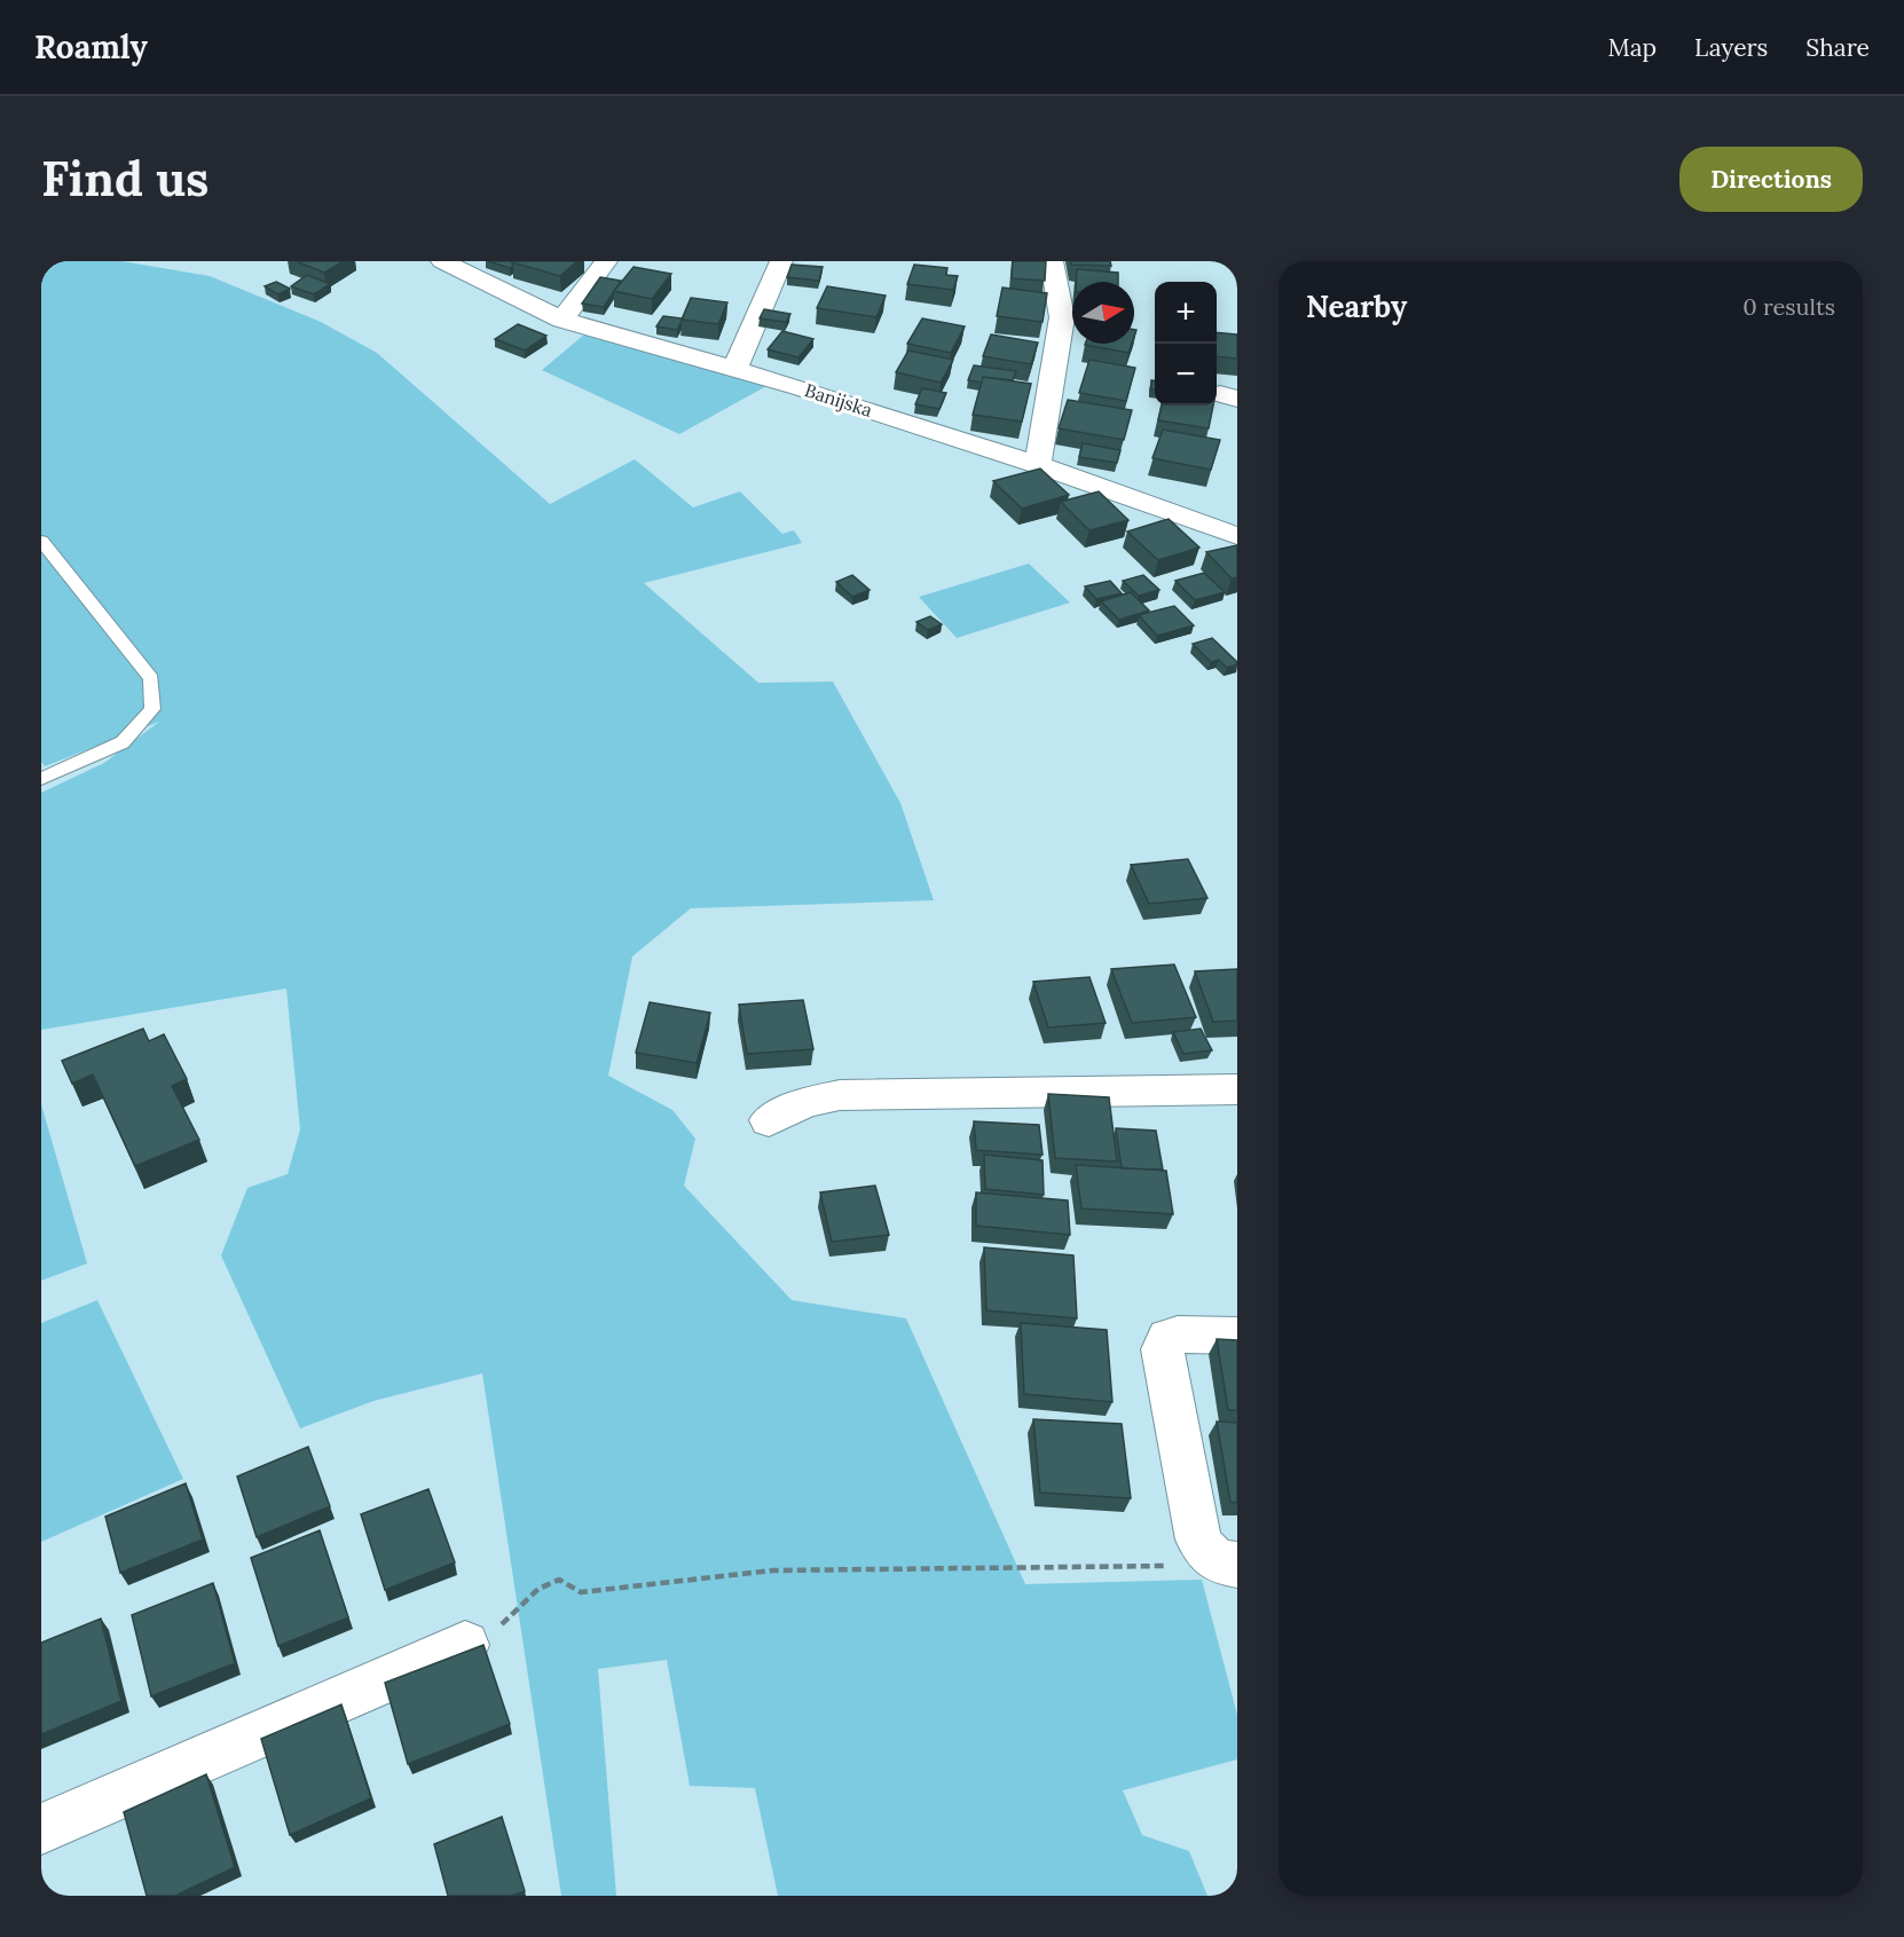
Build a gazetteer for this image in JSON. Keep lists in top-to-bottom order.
{
  "streets": {
    "street": ["Banijska"]
  },
  "north": "right",
  "page": {
    "header": "Roamly",
    "nav": ["Map", "Layers", "Share"],
    "buttons": "Directions",
    "title": "Find us",
    "heading": ["Nearby", "0 results"],
    "map_buttons": ["+", "−"]
  }
}
